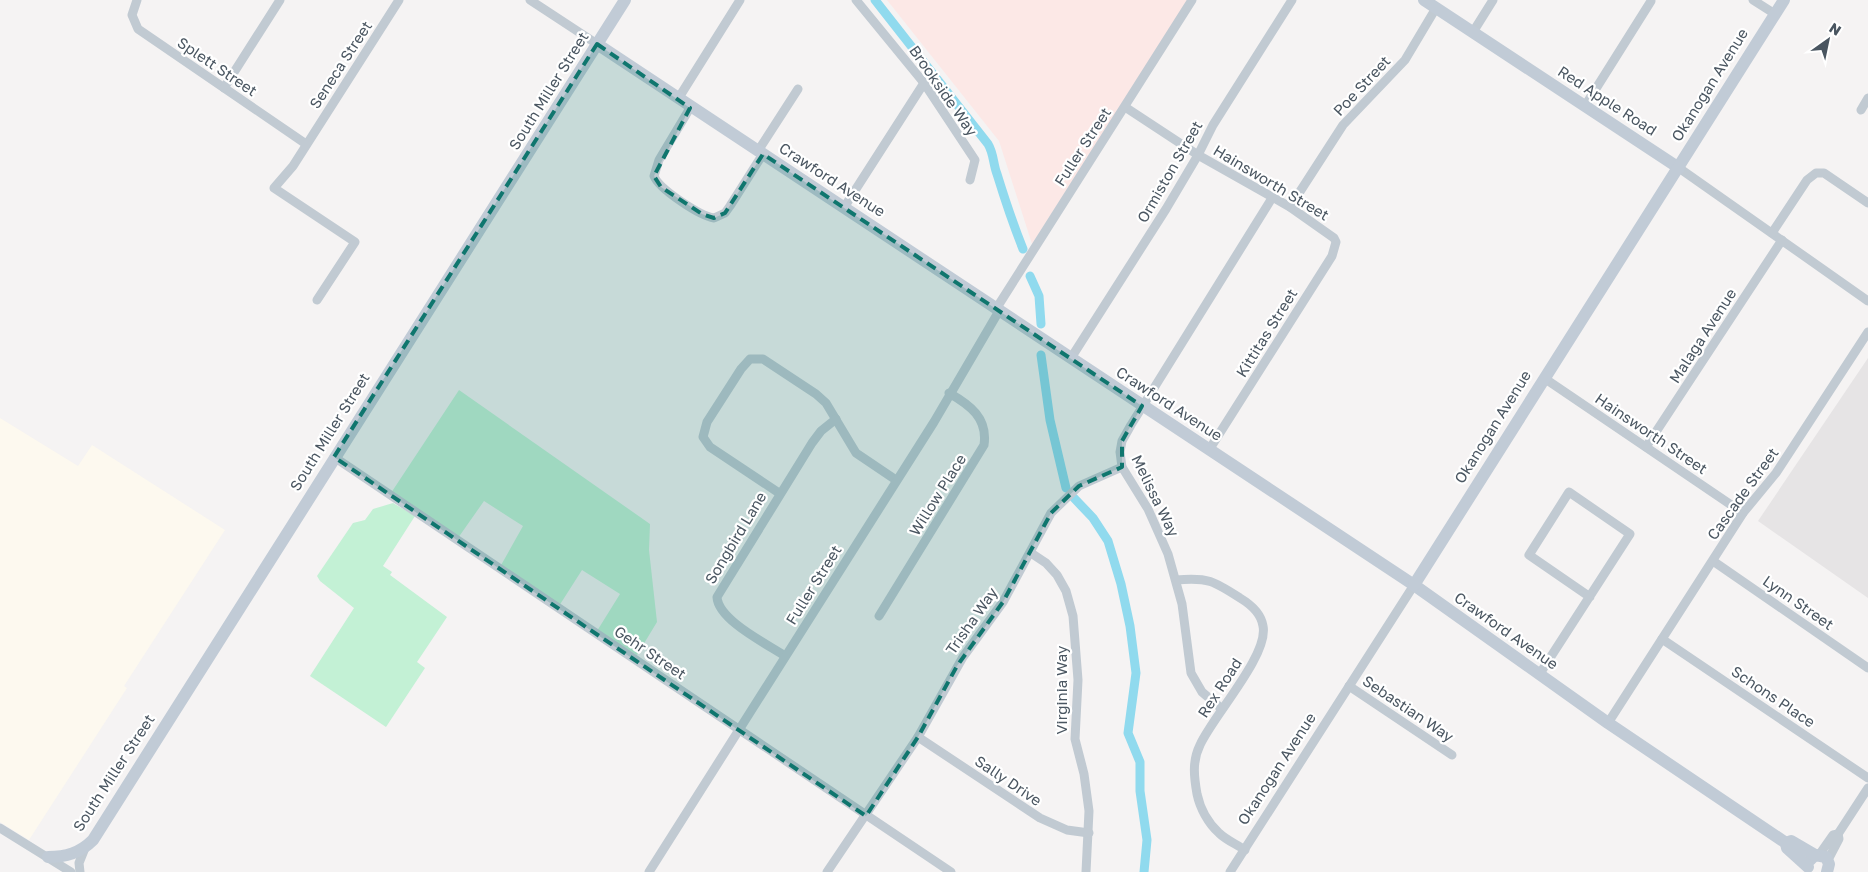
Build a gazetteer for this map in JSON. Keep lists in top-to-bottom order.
{
  "streets": {
    "street": [
      "Seneca Street",
      "Splett Street",
      "Okanogan Avenue",
      "Poe Street",
      "South Miller Street",
      "Brookside Way",
      "Red Apple Road",
      "Fuller Street",
      "Ormiston Street",
      "Crawford Avenue",
      "Hainsworth Street",
      "Kittitas Street",
      "Malaga Avenue",
      "Cascade Street",
      "Willow Place",
      "Melissa Way",
      "Songbird Lane",
      "Lynn Street",
      "Trisha Way",
      "Gehr Street",
      "Rex Road",
      "Virginia Way",
      "Schons Place",
      "Sebastian Way",
      "Sally Drive"
    ]
  },
  "crossings": [
    ["Seneca Street", "Splett Street"],
    ["Okanogan Avenue", "Red Apple Road"],
    ["Okanogan Avenue", "Crawford Avenue"],
    ["Okanogan Avenue", "Hainsworth Street"],
    ["Okanogan Avenue", "Rex Road"],
    ["Okanogan Avenue", "Sebastian Way"],
    ["Poe Street", "Red Apple Road"],
    ["Poe Street", "Hainsworth Street"],
    ["South Miller Street", "Crawford Avenue"],
    ["South Miller Street", "Gehr Street"],
    ["Red Apple Road", "Malaga Avenue"],
    ["Fuller Street", "Crawford Avenue"],
    ["Fuller Street", "Hainsworth Street"],
    ["Fuller Street", "Willow Place"],
    ["Fuller Street", "Songbird Lane"],
    ["Fuller Street", "Gehr Street"],
    ["Ormiston Street", "Crawford Avenue"],
    ["Ormiston Street", "Hainsworth Street"],
    ["Crawford Avenue", "Kittitas Street"],
    ["Crawford Avenue", "Cascade Street"],
    ["Crawford Avenue", "Melissa Way"],
    ["Hainsworth Street", "Kittitas Street"],
    ["Hainsworth Street", "Malaga Avenue"],
    ["Hainsworth Street", "Cascade Street"],
    ["Cascade Street", "Lynn Street"],
    ["Cascade Street", "Schons Place"],
    ["Melissa Way", "Trisha Way"],
    ["Melissa Way", "Rex Road"],
    ["Trisha Way", "Gehr Street"],
    ["Trisha Way", "Virginia Way"],
    ["Trisha Way", "Sally Drive"],
    ["Virginia Way", "Sally Drive"]
  ],
  "north": "top right"
}
